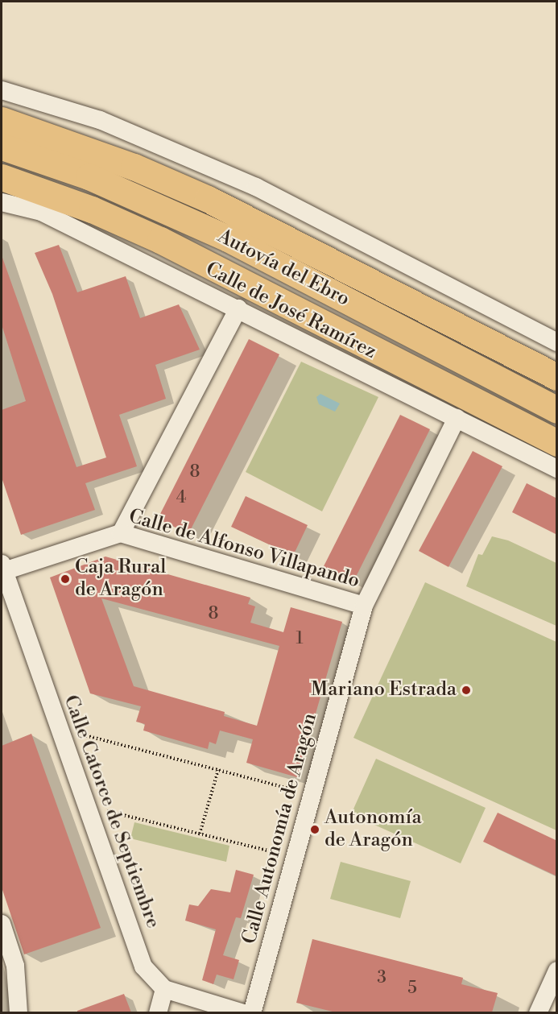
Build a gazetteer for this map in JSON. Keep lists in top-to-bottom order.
{
  "streets": {
    "highway": ["Autovía del Ebro"],
    "street": [
      "Calle de José Ramírez",
      "Calle de Alfonso Villapando",
      "Calle Catorce de Septiembre",
      "Calle Autonomía de Aragón"
    ]
  },
  "crossings": [
    ["Calle de José Ramírez", "Calle Autonomía de Aragón"],
    ["Calle de Alfonso Villapando", "Calle Catorce de Septiembre"],
    ["Calle de Alfonso Villapando", "Calle Autonomía de Aragón"]
  ],
  "places": ["Caja Rural de Aragón", "Mariano Estrada", "Autonomía de Aragón"],
  "house_numbers": [
    "8",
    "4",
    "8",
    "1",
    "3",
    "5"
  ]
}
